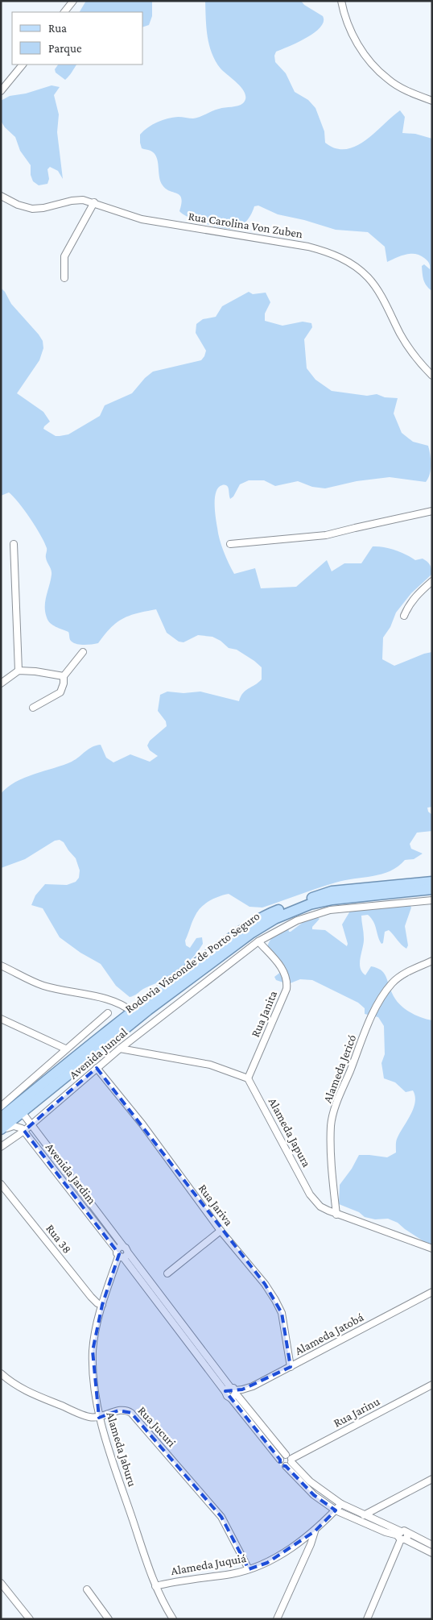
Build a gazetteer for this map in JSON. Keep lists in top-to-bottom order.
{
  "streets": {
    "main road": ["Rodovia Visconde de Porto Seguro"],
    "street": [
      "Rua Carolina Von Zuben",
      "Rua Janita",
      "Avenida Juncal",
      "Alameda Jericó",
      "Alameda Japura",
      "Avenida Jardim",
      "Rua Jariva",
      "Rua 38",
      "Alameda Jatobá",
      "Rua Jarinu",
      "Rua Jucuri",
      "Alameda Jaburu",
      "Alameda Juquiá"
    ]
  },
  "crossings": [
    ["Rodovia Visconde de Porto Seguro", "Avenida Jardim"],
    ["Rua Janita", "Avenida Juncal"],
    ["Rua Janita", "Alameda Japura"],
    ["Avenida Juncal", "Avenida Jardim"],
    ["Avenida Juncal", "Rua Jariva"],
    ["Alameda Jericó", "Alameda Japura"],
    ["Avenida Jardim", "Alameda Jatobá"],
    ["Avenida Jardim", "Alameda Jaburu"],
    ["Rua Jariva", "Alameda Jatobá"],
    ["Rua 38", "Alameda Jaburu"],
    ["Rua Jucuri", "Alameda Jaburu"],
    ["Rua Jucuri", "Alameda Juquiá"],
    ["Alameda Jaburu", "Alameda Juquiá"]
  ],
  "legend": ["Rua", "Parque"]
}
